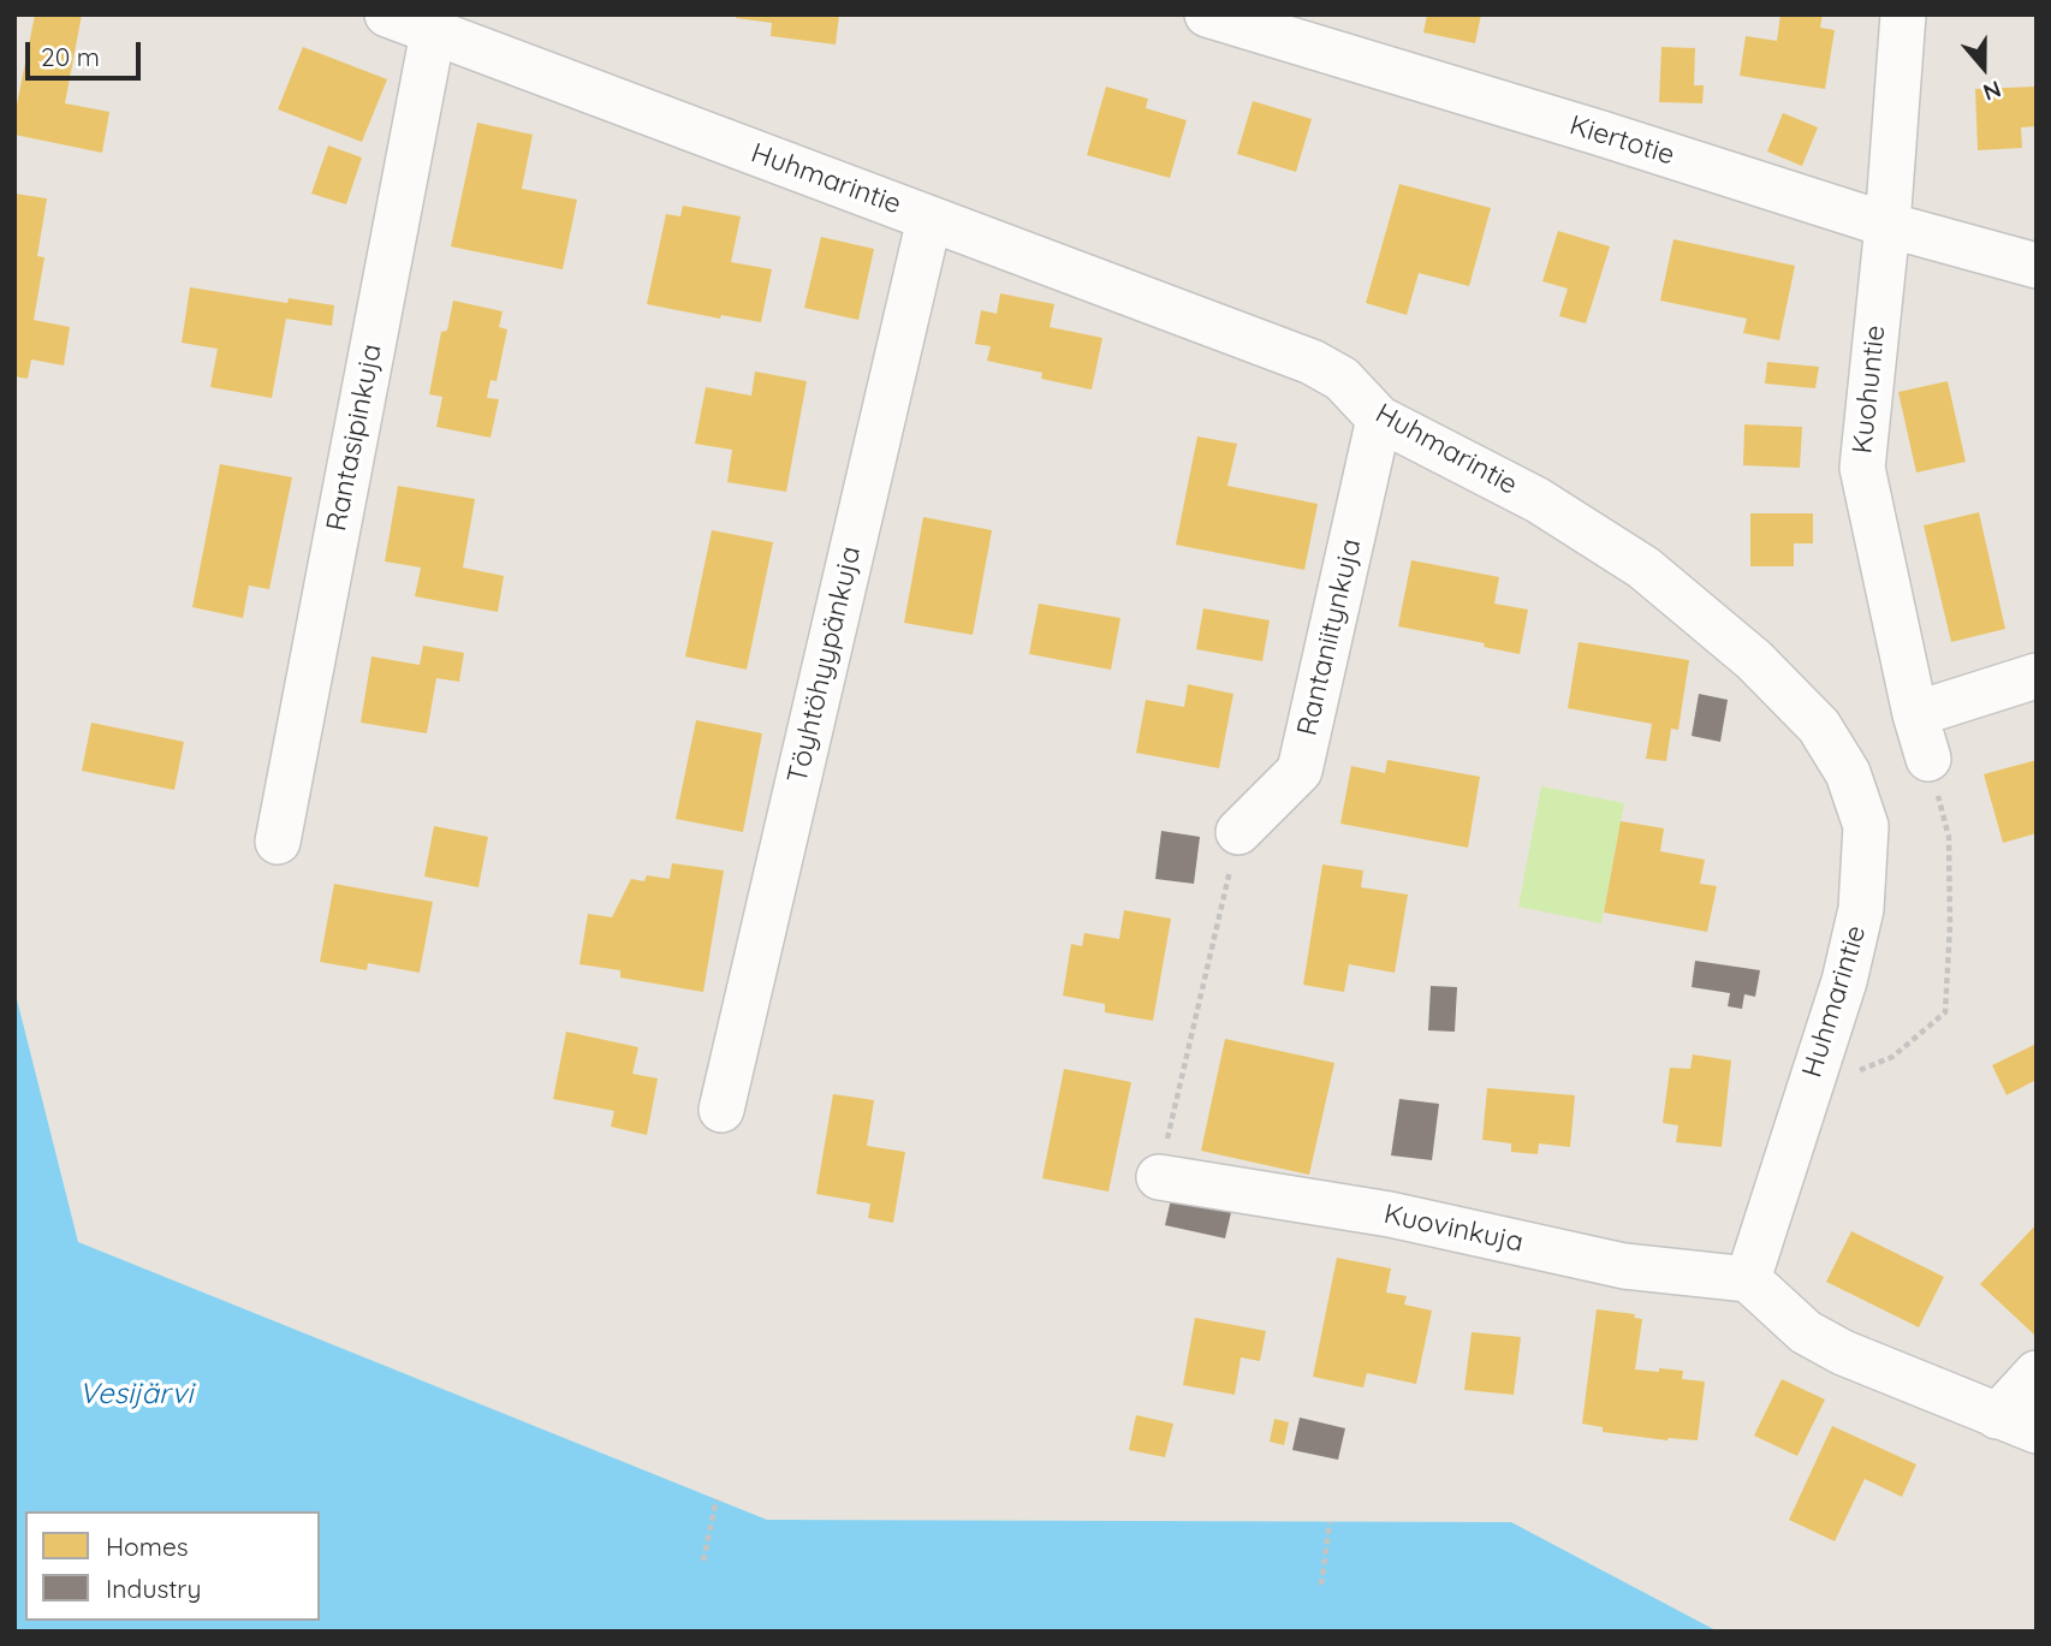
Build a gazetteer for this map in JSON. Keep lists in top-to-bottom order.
{
  "streets": {
    "street": [
      "Kiertotie",
      "Huhmarintie",
      "Kuohuntie",
      "Rantasipinkuja",
      "Rantaniitynkuja",
      "Töyhtöhyypänkuja",
      "Kuovinkuja"
    ]
  },
  "crossings": [
    ["Kiertotie", "Kuohuntie"],
    ["Huhmarintie", "Rantasipinkuja"],
    ["Huhmarintie", "Rantaniitynkuja"],
    ["Huhmarintie", "Töyhtöhyypänkuja"],
    ["Huhmarintie", "Kuovinkuja"]
  ],
  "water": ["Vesijärvi"],
  "legend": ["Homes", "Industry"],
  "scale_bar": "20 m",
  "north": "bottom"
}
